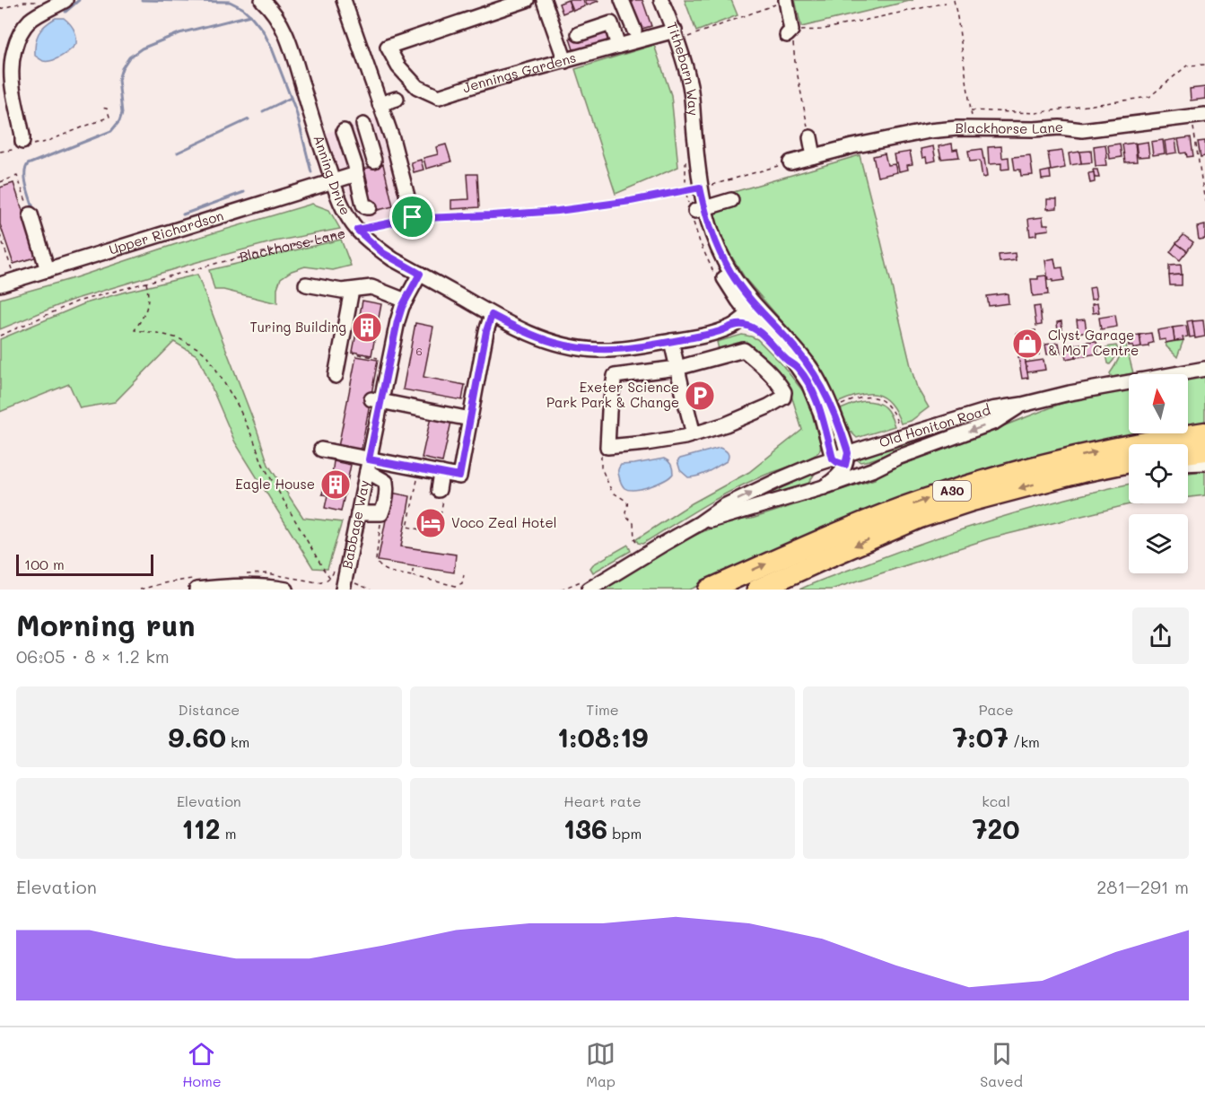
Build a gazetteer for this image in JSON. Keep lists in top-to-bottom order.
{
  "streets": {
    "highway": ["A30"],
    "street": [
      "Tithebarn Way",
      "Jennings Gardens",
      "Blackhorse Lane",
      "Anning Drive",
      "Upper Richardson",
      "Old Honiton Road",
      "Babbage Way"
    ]
  },
  "crossings": [
    ["Tithebarn Way", "Jennings Gardens"],
    ["Tithebarn Way", "Blackhorse Lane"],
    ["Tithebarn Way", "Anning Drive"],
    ["Tithebarn Way", "Old Honiton Road"],
    ["Blackhorse Lane", "Anning Drive"],
    ["Anning Drive", "Upper Richardson"],
    ["Anning Drive", "Babbage Way"]
  ],
  "places": {
    "building": ["Turing Building", "Eagle House"],
    "shop": ["Clyst Garage & MoT Centre"],
    "parking": ["Exeter Science Park Park & Change"],
    "hotel": ["Voco Zeal Hotel"]
  },
  "house_numbers": ["6"],
  "scale_bar": "100 m",
  "north": "top",
  "page": {
    "scale": "100 m",
    "heading": ["Morning run", "06:05 · 8 × 1.2 km"],
    "stats": [
      ["Distance", "9.60 km"],
      ["Time", "1:08:19"],
      ["Pace", "7:07 /km"],
      ["Elevation", "112 m"],
      ["Heart rate", "136 bpm"],
      ["kcal", "720"]
    ],
    "chart": ["Elevation", "281–291 m"],
    "tabs": ["Home", "Map", "Saved"]
  }
}
